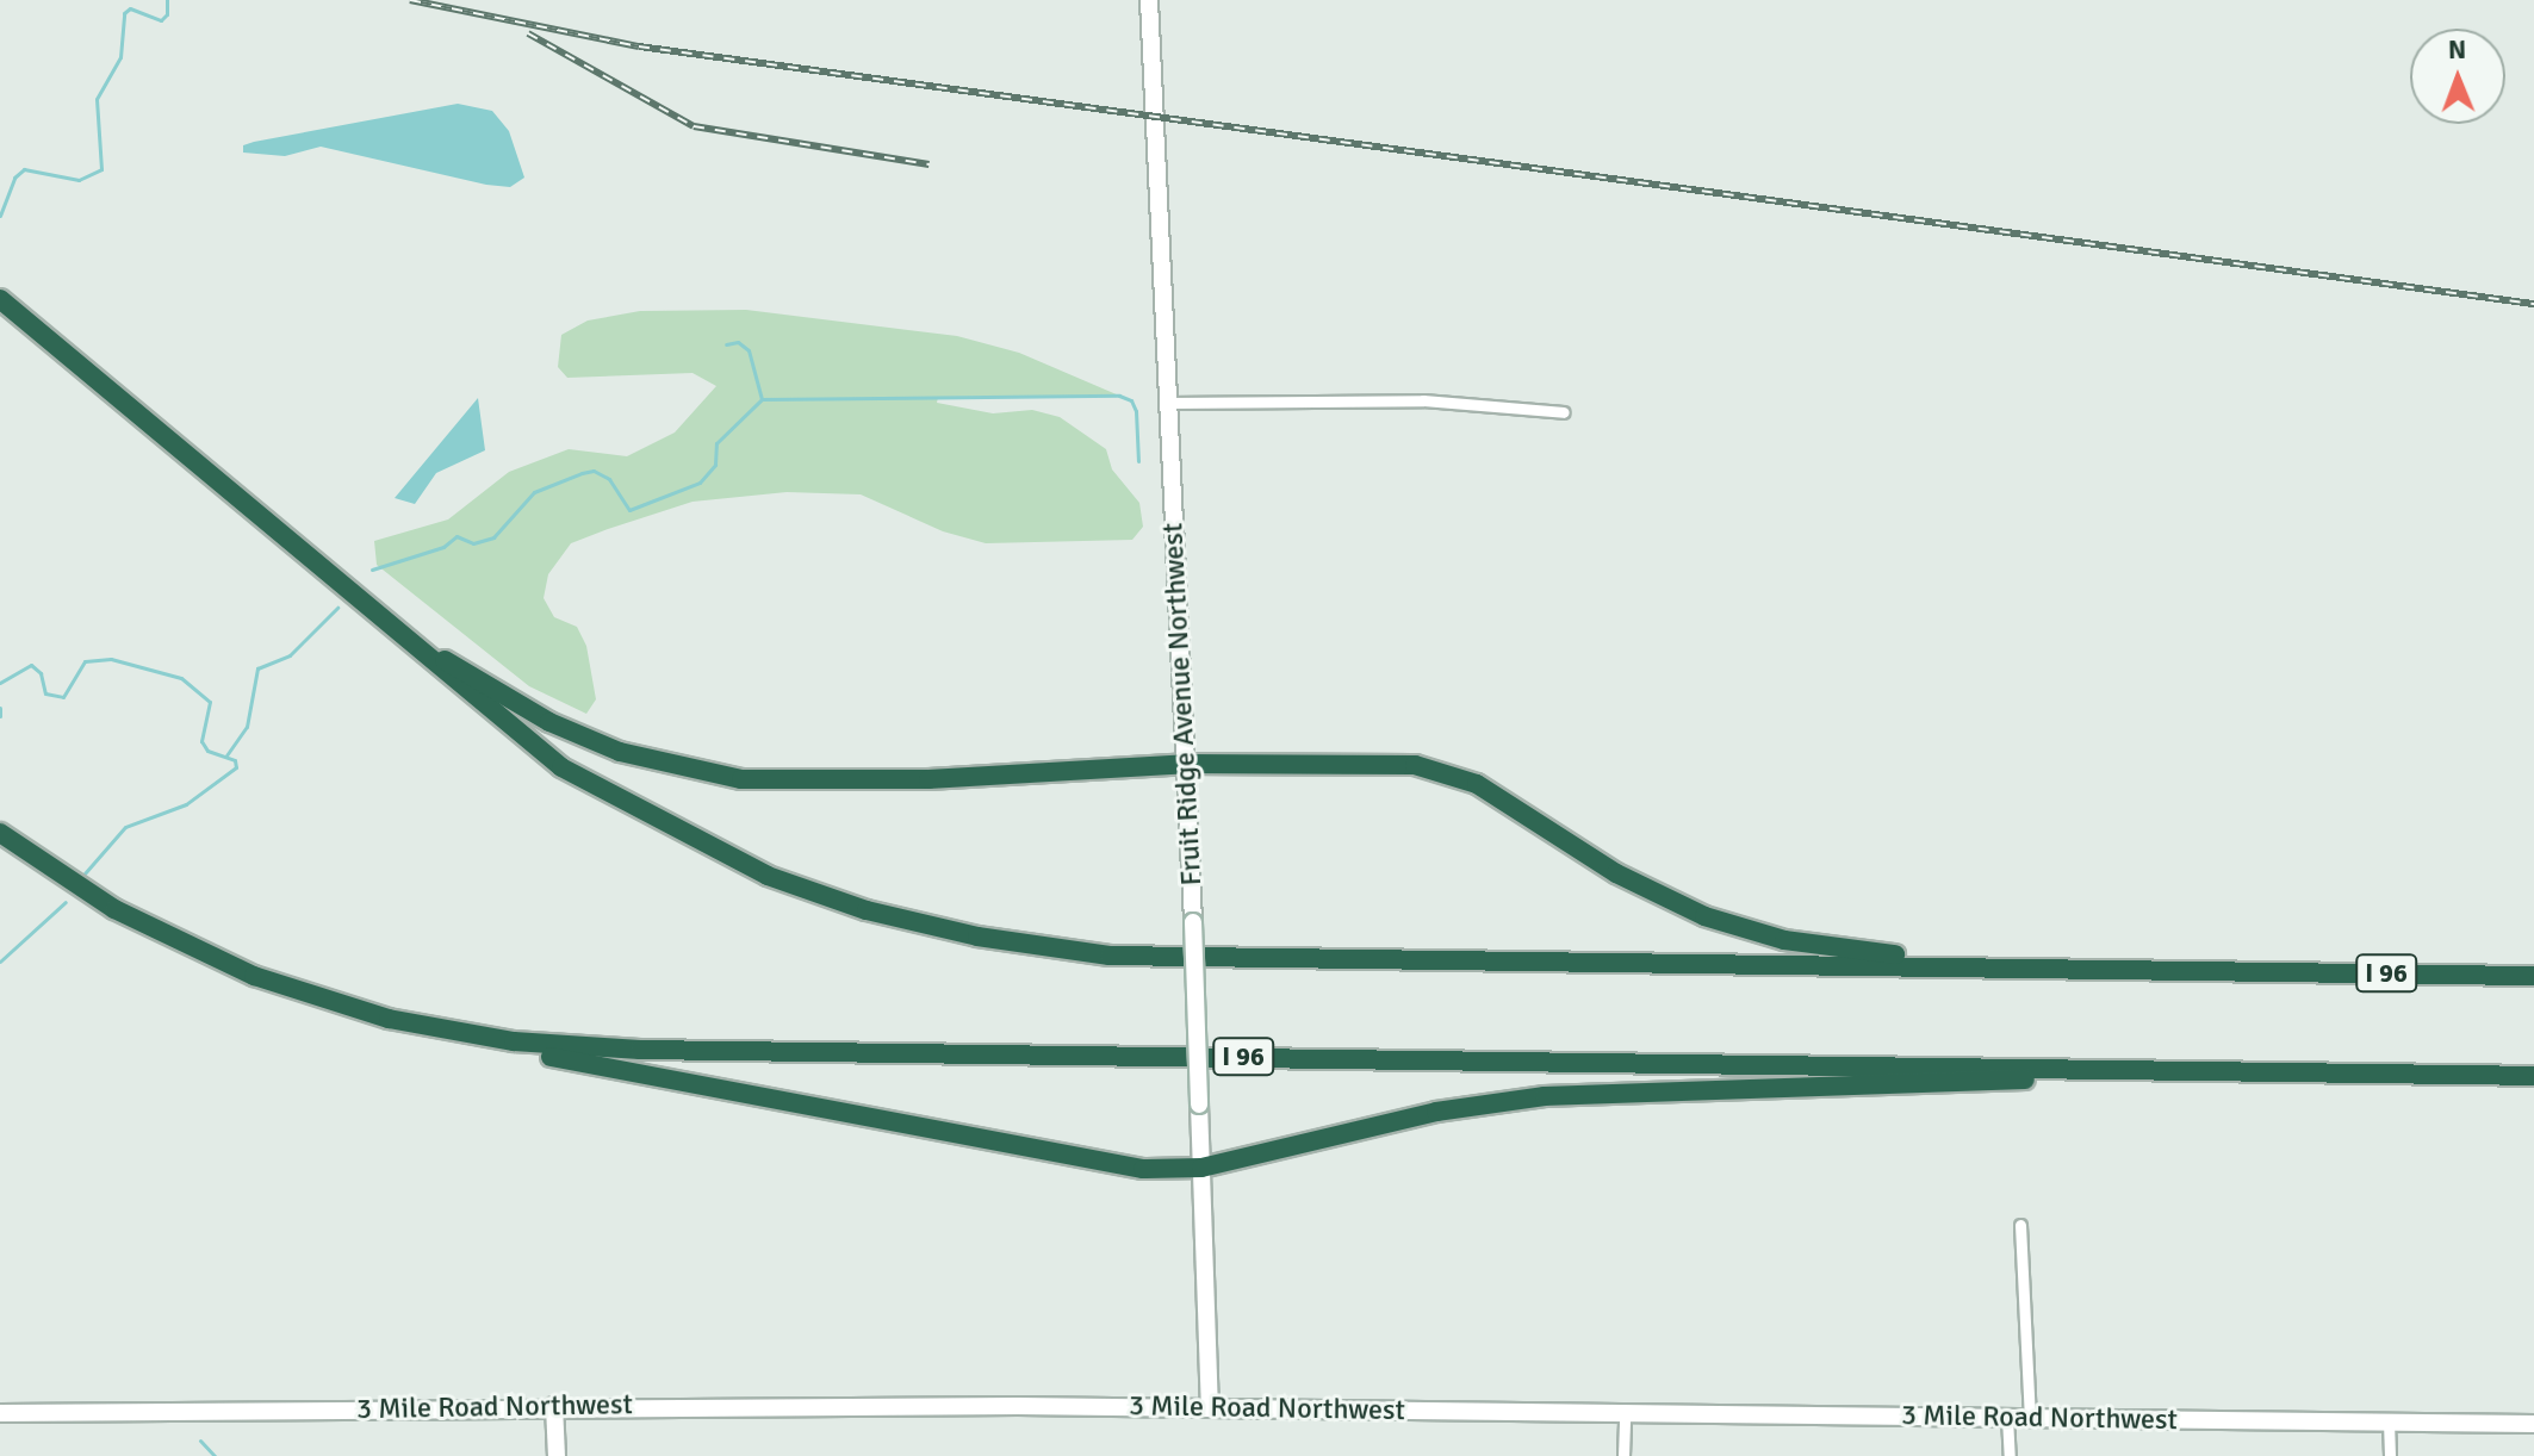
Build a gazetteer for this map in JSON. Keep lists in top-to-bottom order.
{
  "streets": {
    "highway": ["I 96"],
    "main road": ["Fruit Ridge Avenue Northwest", "3 Mile Road Northwest"]
  },
  "crossings": [
    ["Fruit Ridge Avenue Northwest", "3 Mile Road Northwest"]
  ],
  "north": "top"
}
